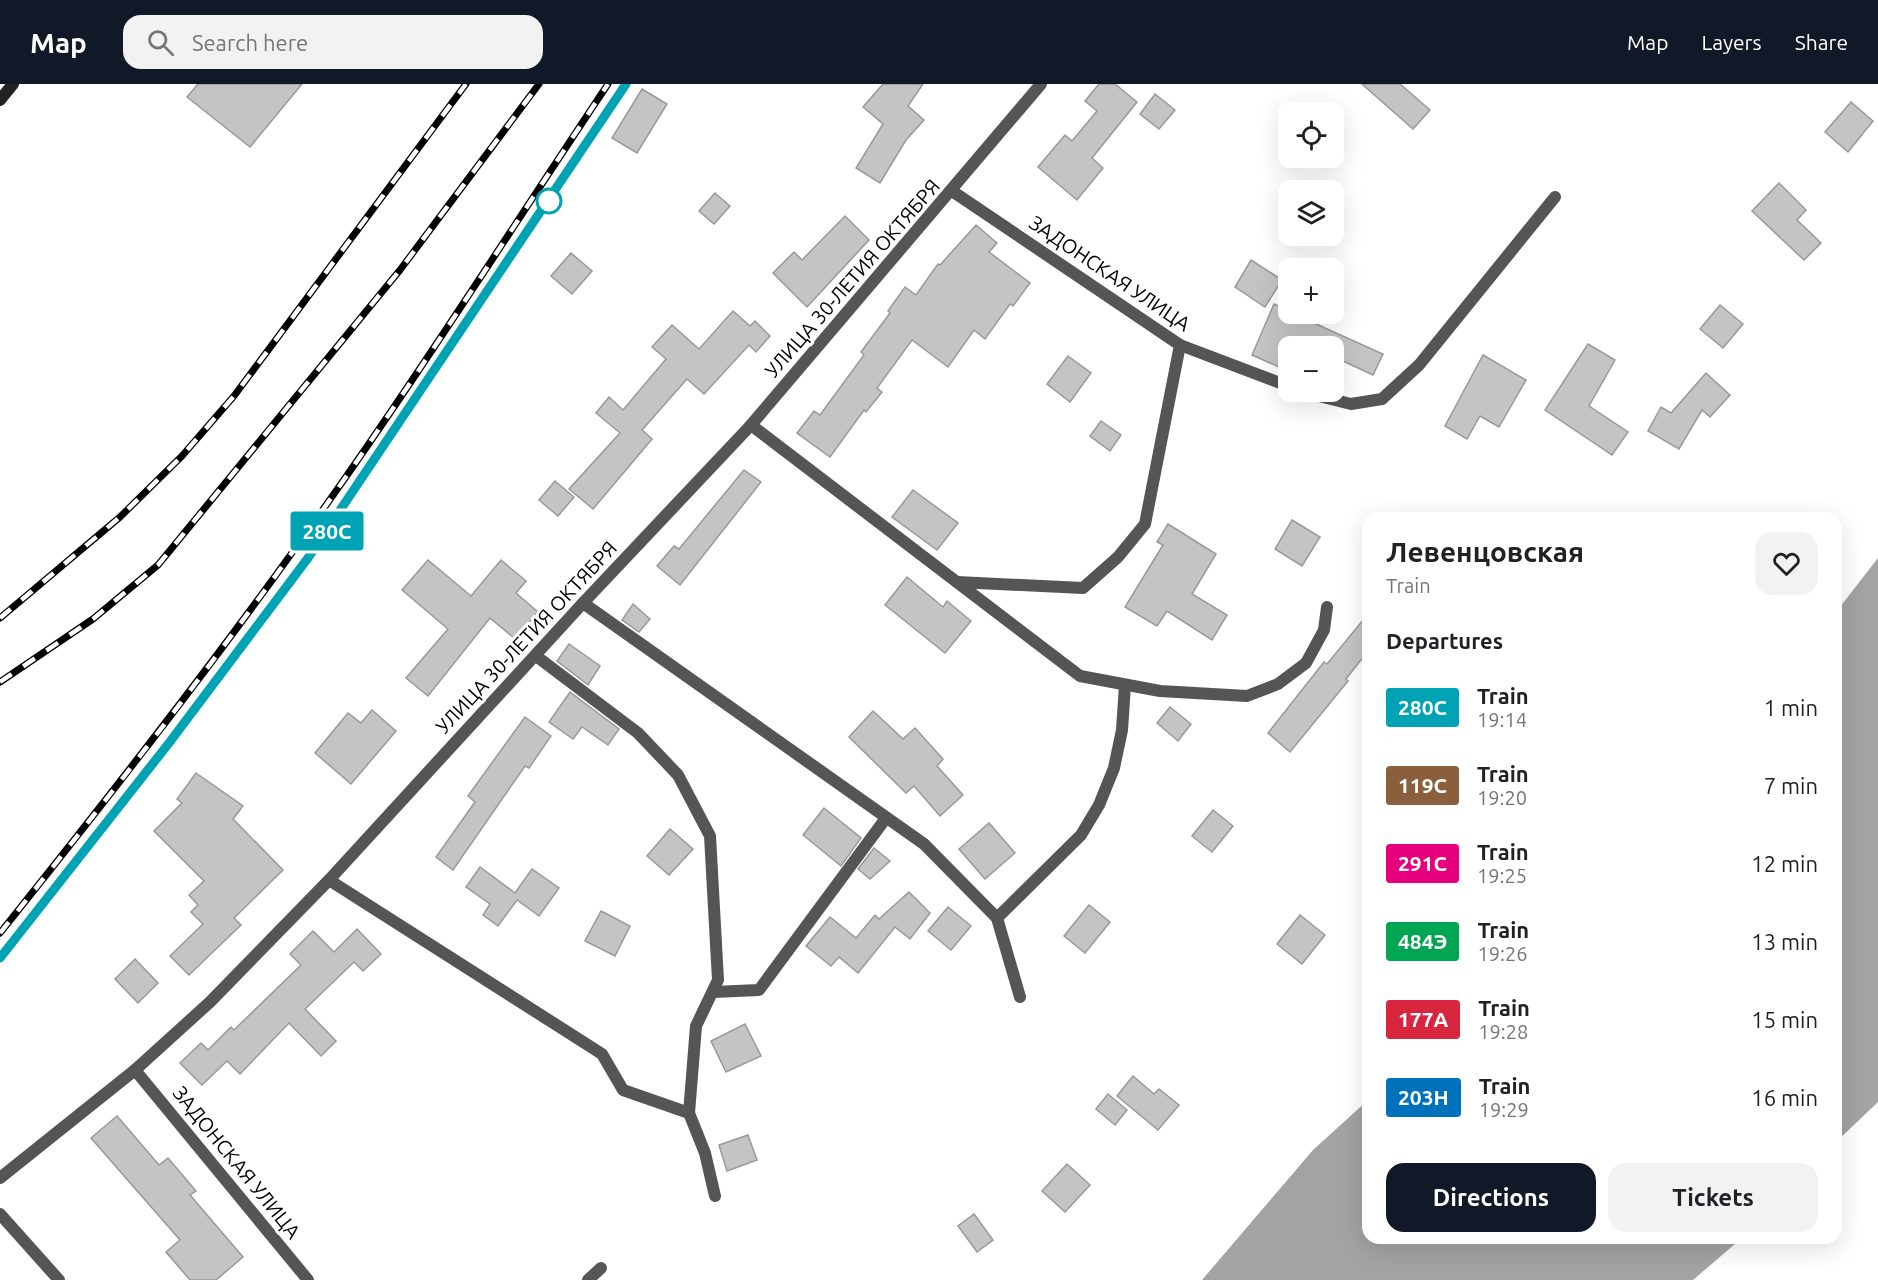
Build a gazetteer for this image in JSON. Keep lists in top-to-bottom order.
{
  "streets": {
    "street": ["ЗАДОНСКАЯ УЛИЦА", "УЛИЦА 30-ЛЕТИЯ ОКТЯБРЯ"]
  },
  "crossings": [
    ["ЗАДОНСКАЯ УЛИЦА", "УЛИЦА 30-ЛЕТИЯ ОКТЯБРЯ"]
  ],
  "page": {
    "header": "Map",
    "search": "Search here",
    "nav": ["Map", "Layers", "Share"],
    "on_map": "280С",
    "map_buttons": ["+", "−"],
    "heading": [
      ["Левенцовская", "Train"],
      "Departures"
    ],
    "list": [
      {
        "mark": "280С",
        "name": "Train",
        "note": "19:14",
        "value": "1 min"
      },
      {
        "mark": "119С",
        "name": "Train",
        "note": "19:20",
        "value": "7 min"
      },
      {
        "mark": "291С",
        "name": "Train",
        "note": "19:25",
        "value": "12 min"
      },
      {
        "mark": "484Э",
        "name": "Train",
        "note": "19:26",
        "value": "13 min"
      },
      {
        "mark": "177А",
        "name": "Train",
        "note": "19:28",
        "value": "15 min"
      },
      {
        "mark": "203Н",
        "name": "Train",
        "note": "19:29",
        "value": "16 min"
      }
    ],
    "buttons": ["Directions", "Tickets"]
  }
}
